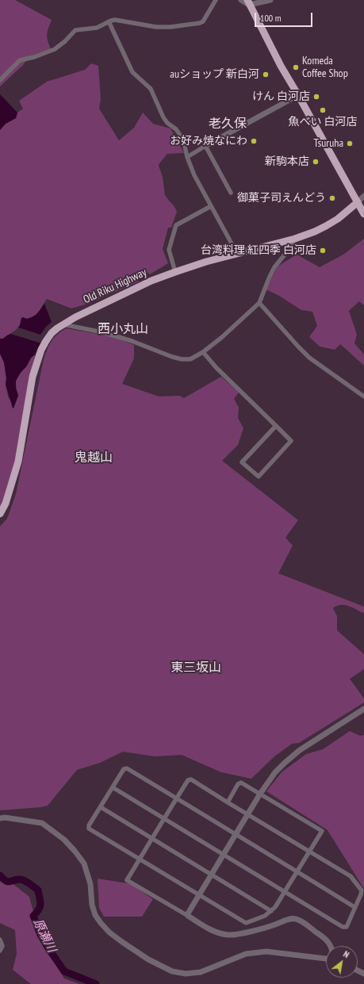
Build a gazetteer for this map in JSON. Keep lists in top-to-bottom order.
{
  "streets": {
    "highway": ["Old Riku Highway"]
  },
  "districts": [
    "老久保",
    "西小丸山",
    "鬼越山",
    "東三坂山"
  ],
  "water": ["原瀬川"],
  "places": [
    "Komeda Coffee Shop",
    "auショップ 新白河",
    "けん 白河店",
    "魚べい 白河店",
    "お好み焼なにわ",
    "Tsuruha",
    "新駒本店",
    "御菓子司えんどう",
    "台湾料理 紅四季 白河店"
  ],
  "scale_bar": "100 m",
  "north": "top right"
}
